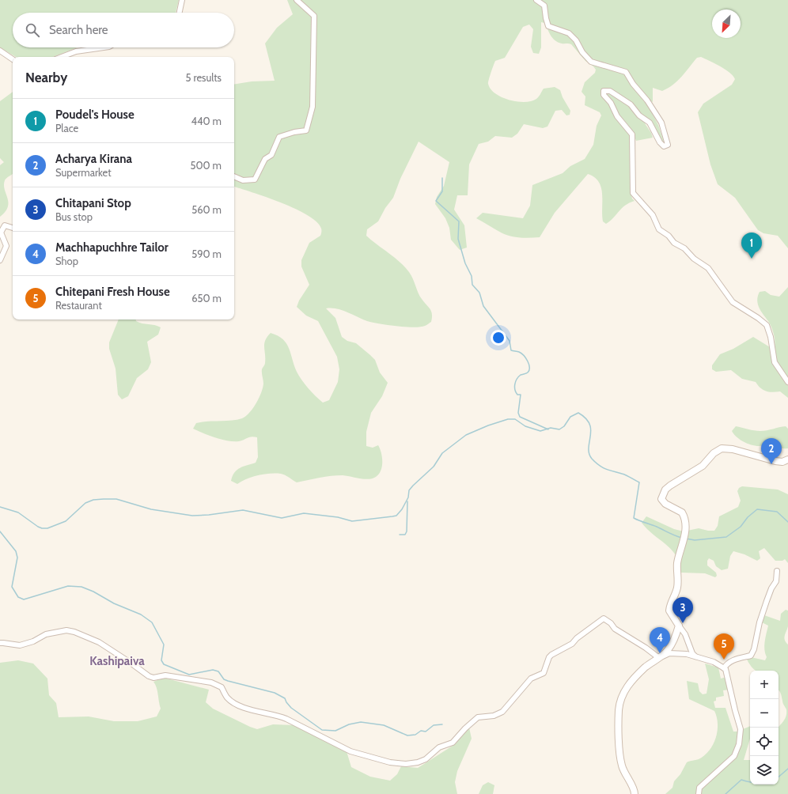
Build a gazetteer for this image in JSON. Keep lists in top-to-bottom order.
{
  "districts": ["Kashipaiva"],
  "north": "bottom left",
  "page": {
    "search": "Search here",
    "heading": ["Nearby", "5 results"],
    "list": [
      {
        "mark": "1",
        "name": "Poudel's House",
        "note": "Place",
        "value": "440 m"
      },
      {
        "mark": "2",
        "name": "Acharya Kirana",
        "note": "Supermarket",
        "value": "500 m"
      },
      {
        "mark": "3",
        "name": "Chitapani Stop",
        "note": "Bus stop",
        "value": "560 m"
      },
      {
        "mark": "4",
        "name": "Machhapuchhre Tailor",
        "note": "Shop",
        "value": "590 m"
      },
      {
        "mark": "5",
        "name": "Chitepani Fresh House",
        "note": "Restaurant",
        "value": "650 m"
      }
    ],
    "pins": [
      "1",
      "2",
      "3",
      "4",
      "5"
    ],
    "map_buttons": ["+", "−"]
  }
}
